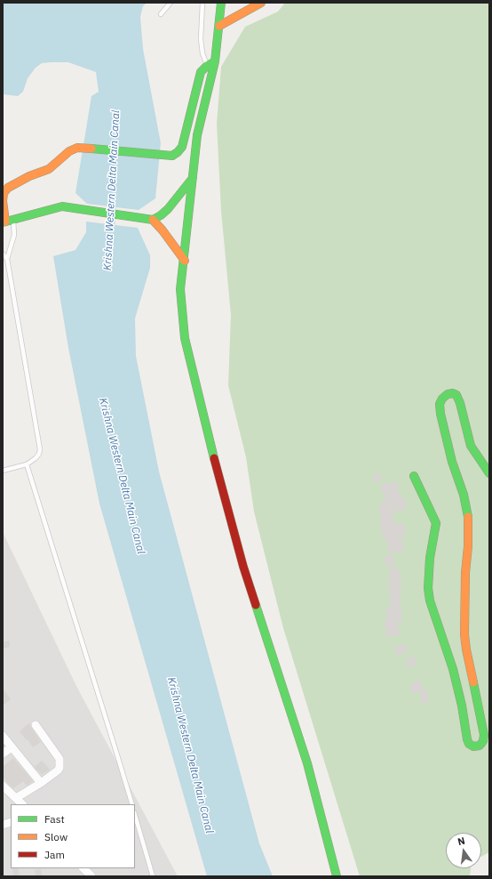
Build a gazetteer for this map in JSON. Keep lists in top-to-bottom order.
{
  "water": ["Krishna Western Delta Main Canal"],
  "legend": ["Fast", "Slow", "Jam"],
  "north": "top"
}
